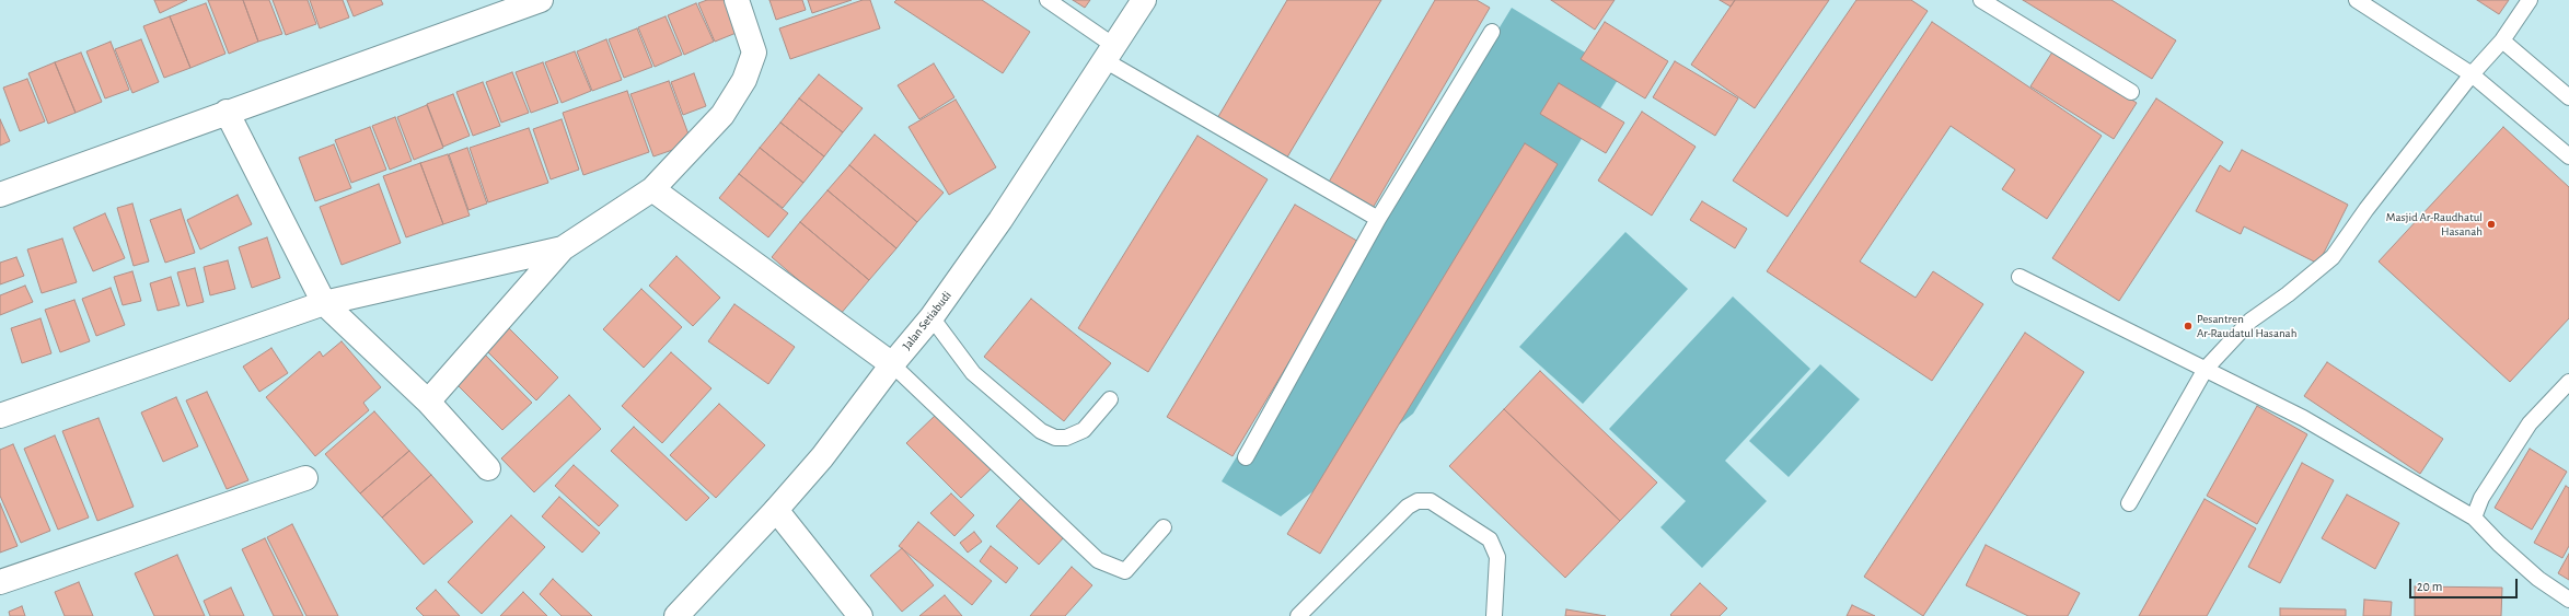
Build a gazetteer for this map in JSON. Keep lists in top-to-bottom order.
{
  "streets": {
    "street": ["Jalan Setiabudi"]
  },
  "places": ["Masjid Ar-Raudhatul Hasanah", "Pesantren Ar-Raudatul Hasanah"],
  "scale_bar": "20 m"
}
